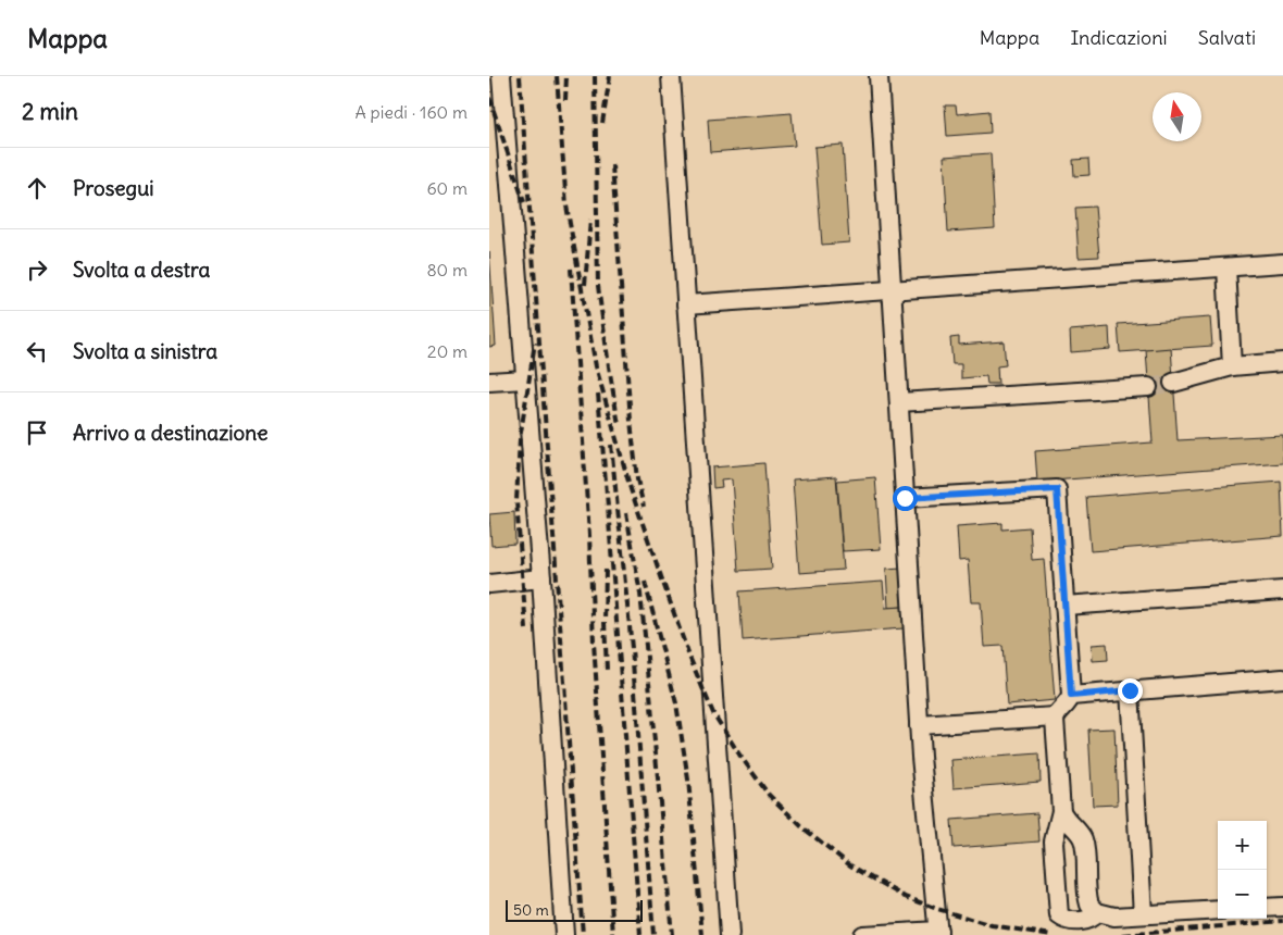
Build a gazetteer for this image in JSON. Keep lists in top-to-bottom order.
{
  "scale_bar": "50 m",
  "north": "top",
  "page": {
    "header": "Mappa",
    "nav": ["Mappa", "Indicazioni", "Salvati"],
    "heading": ["2 min", "A piedi · 160 m"],
    "list": [
      ["Prosegui", "60 m"],
      ["Svolta a destra", "80 m"],
      ["Svolta a sinistra", "20 m"],
      "Arrivo a destinazione"
    ],
    "map_buttons": ["+", "−"],
    "scale": "50 m"
  }
}
